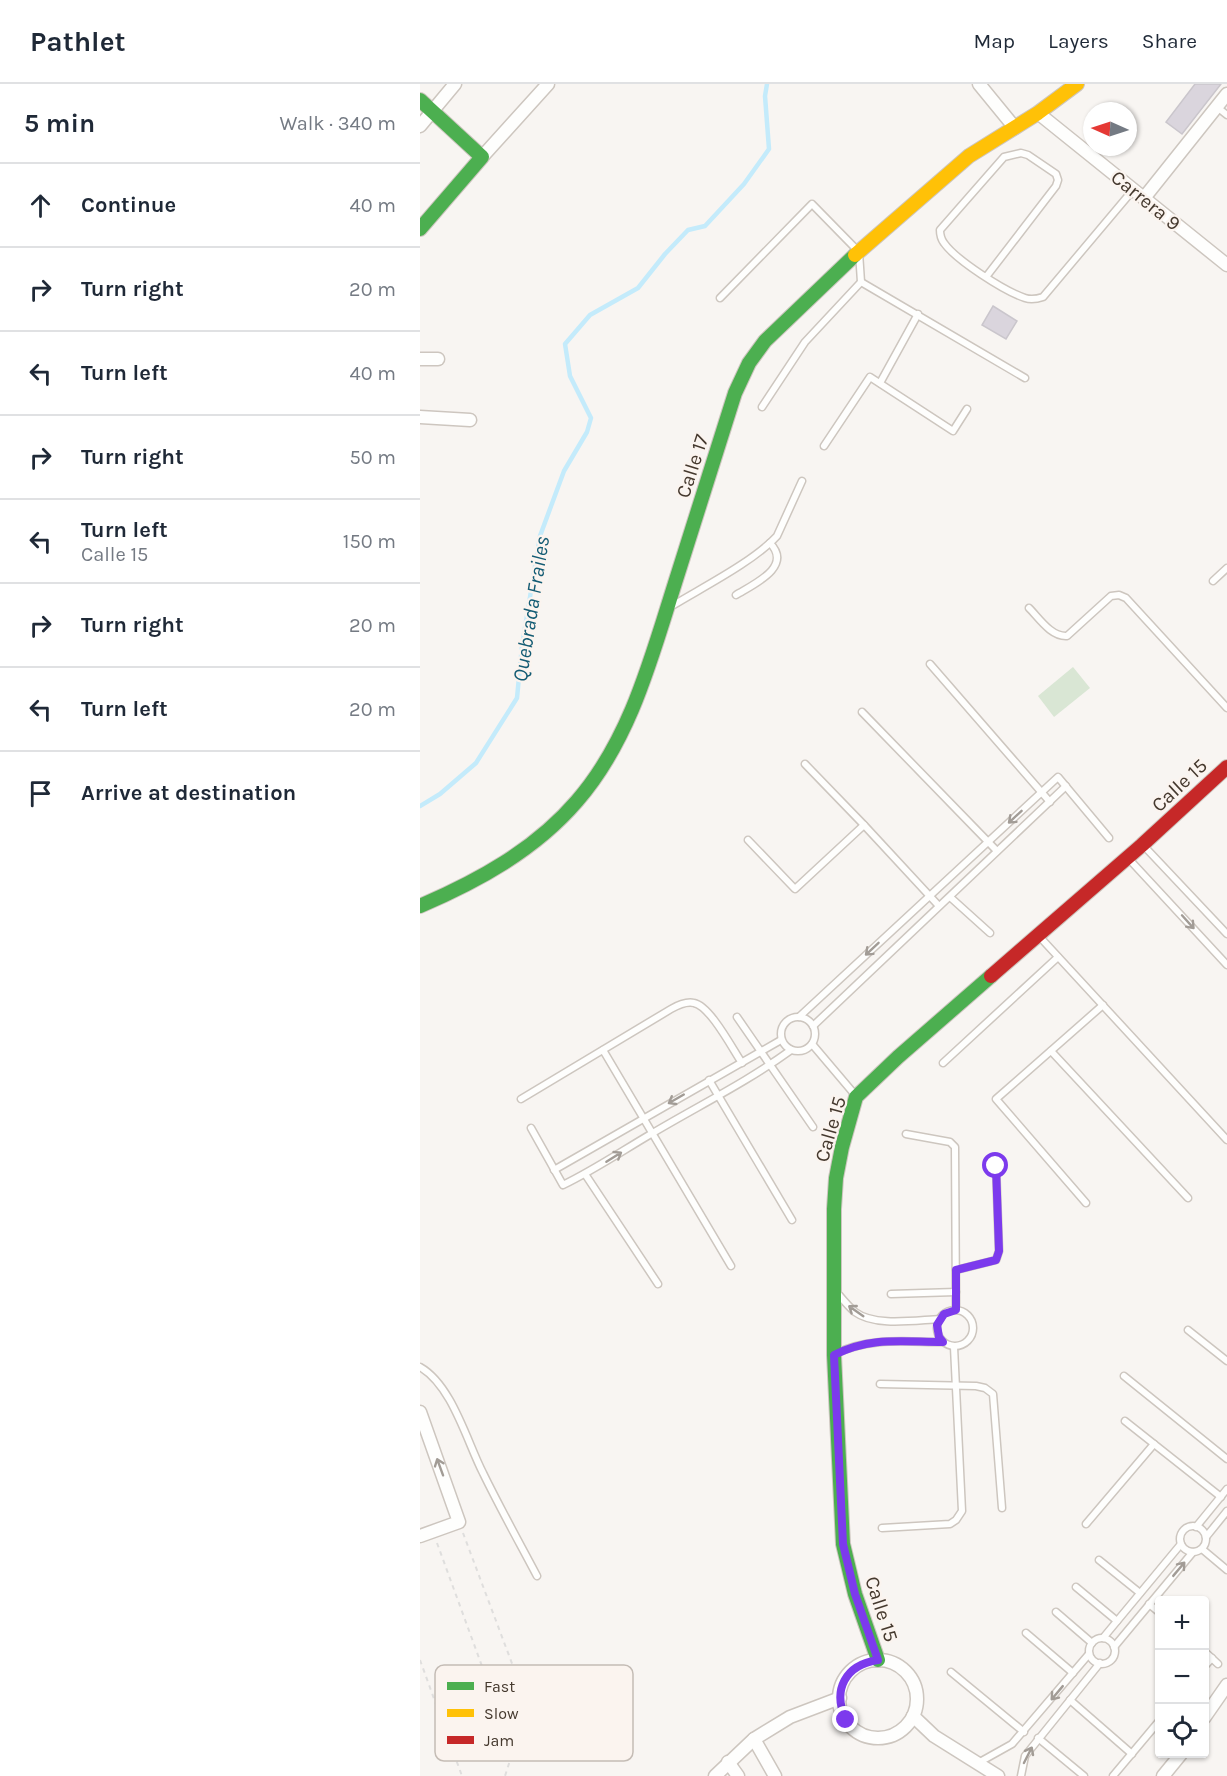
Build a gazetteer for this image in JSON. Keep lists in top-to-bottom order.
{
  "streets": {
    "street": ["Carrera 9", "Calle 17", "Calle 15"]
  },
  "crossings": [
    ["Carrera 9", "Calle 17"]
  ],
  "water": ["Quebrada Frailes"],
  "legend": ["Fast", "Slow", "Jam"],
  "north": "left",
  "page": {
    "header": "Pathlet",
    "nav": ["Map", "Layers", "Share"],
    "heading": ["5 min", "Walk · 340 m"],
    "list": [
      ["Continue", "40 m"],
      ["Turn right", "20 m"],
      ["Turn left", "40 m"],
      ["Turn right", "50 m"],
      ["Turn left", "Calle 15", "150 m"],
      ["Turn right", "20 m"],
      ["Turn left", "20 m"],
      "Arrive at destination"
    ],
    "map_buttons": ["+", "−"]
  }
}
